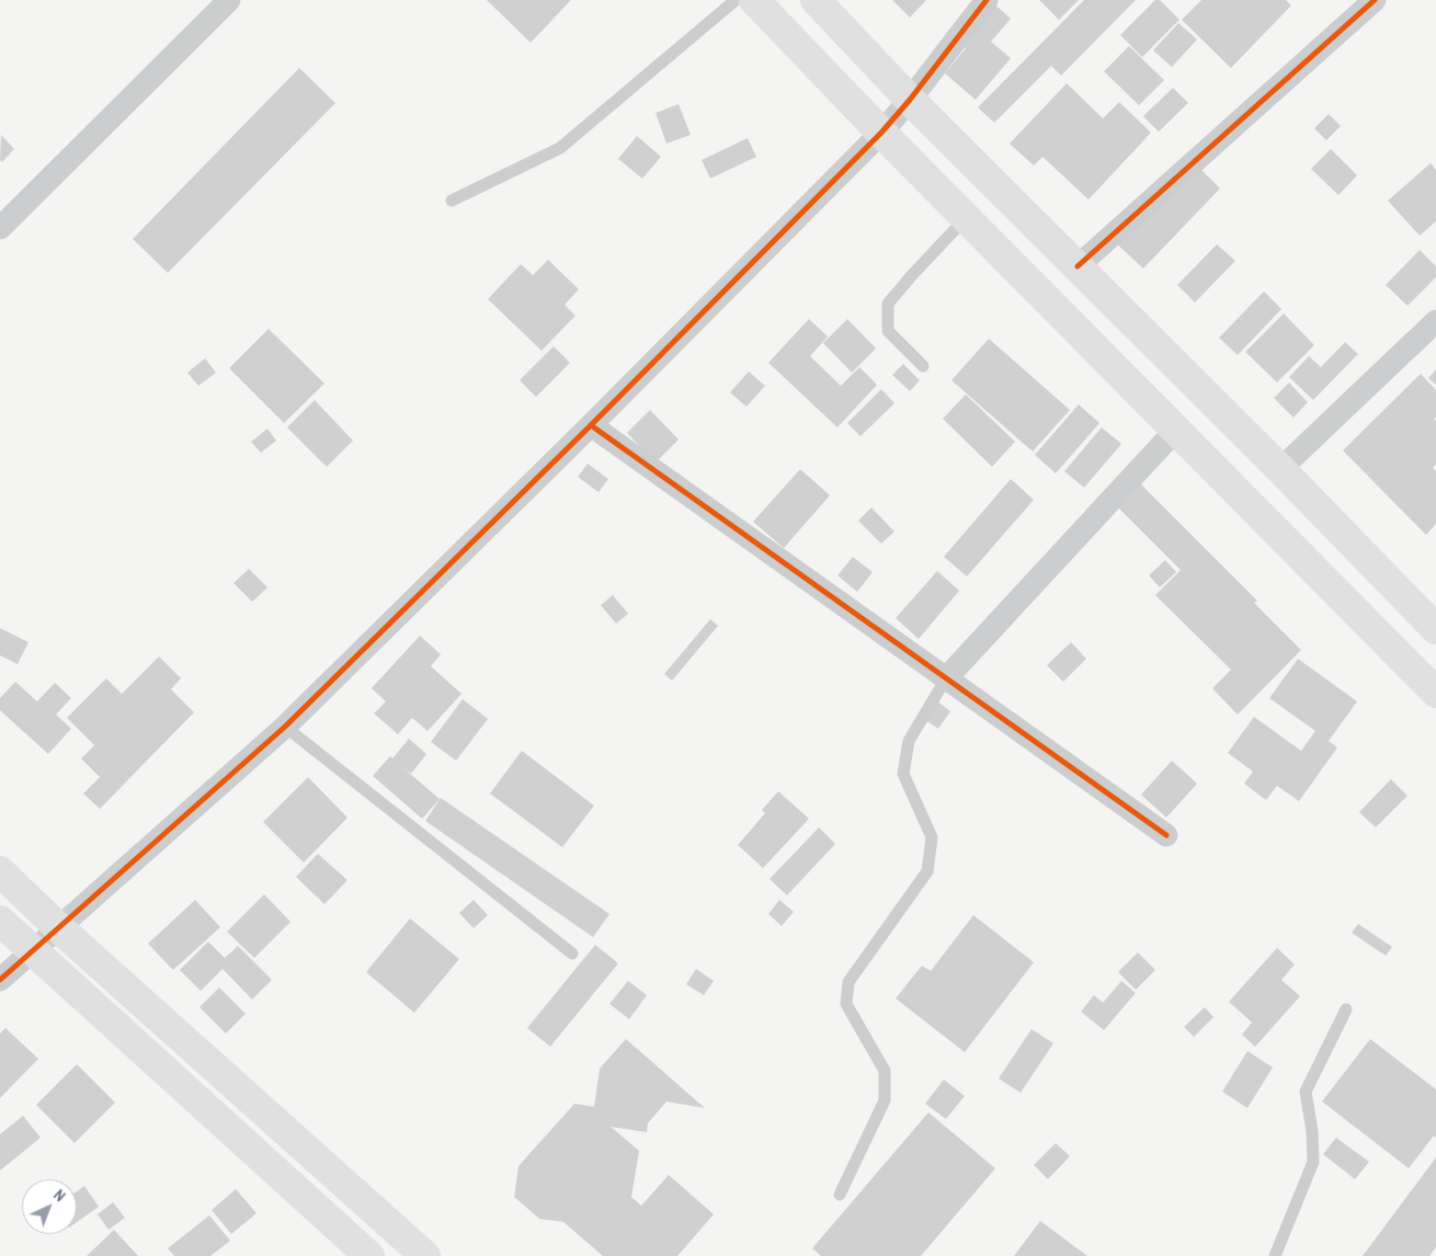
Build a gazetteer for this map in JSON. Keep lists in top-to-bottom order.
{
  "north": "top right"
}
